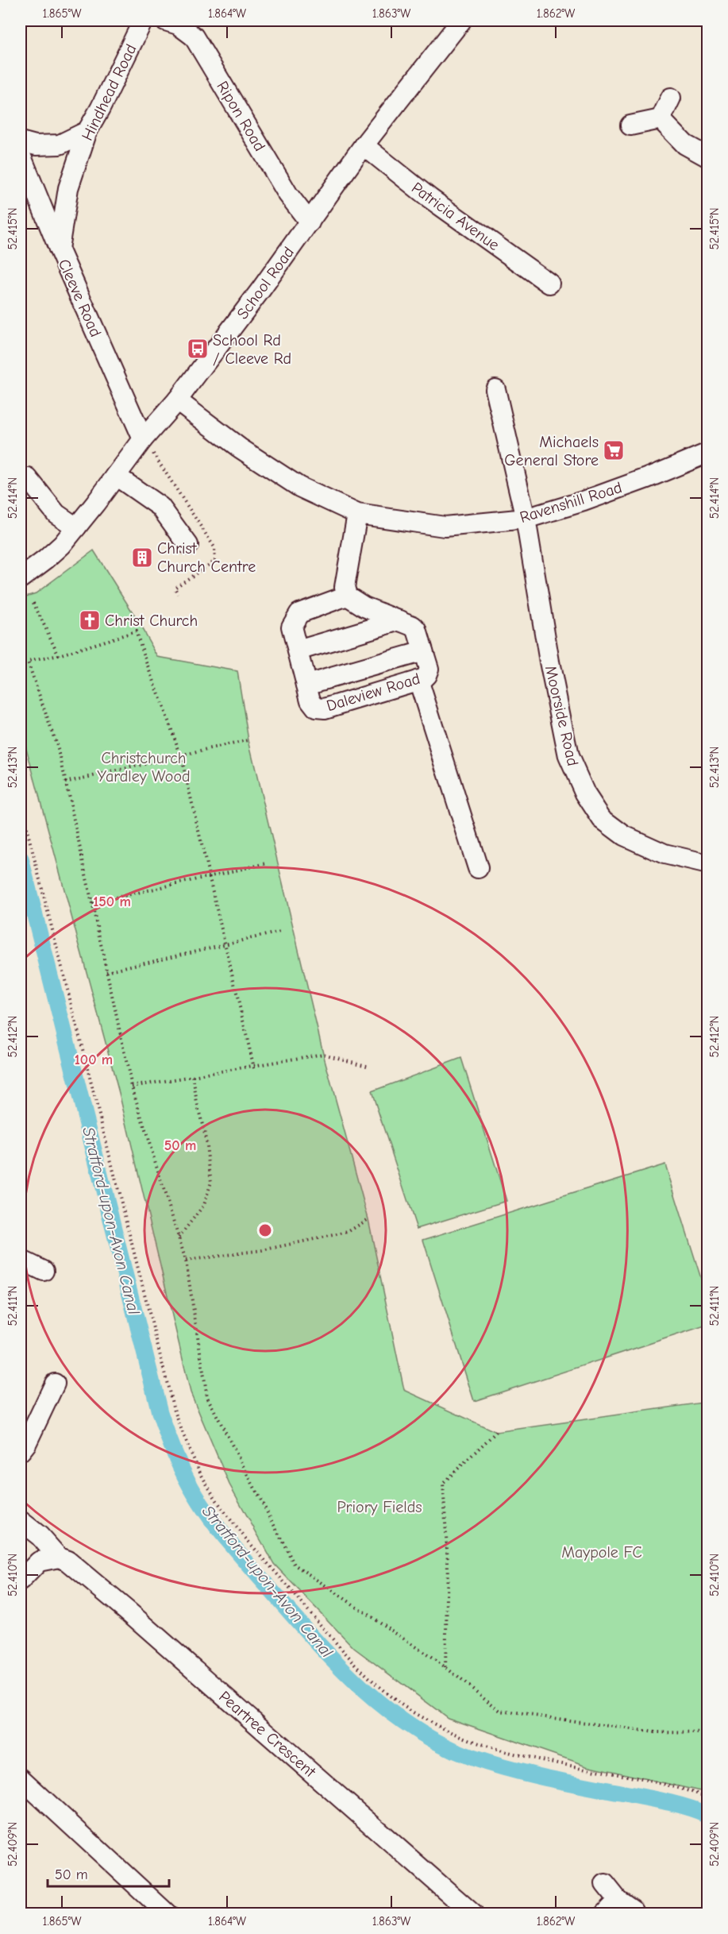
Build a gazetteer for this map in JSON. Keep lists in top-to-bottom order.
{
  "streets": {
    "street": [
      "Hindhead Road",
      "Ripon Road",
      "Patricia Avenue",
      "School Road",
      "Cleeve Road",
      "Ravenshill Road",
      "Daleview Road",
      "Moorside Road",
      "Peartree Crescent"
    ]
  },
  "crossings": [
    ["Hindhead Road", "Cleeve Road"],
    ["Ripon Road", "School Road"],
    ["Patricia Avenue", "School Road"],
    ["School Road", "Cleeve Road"],
    ["School Road", "Ravenshill Road"],
    ["Ravenshill Road", "Moorside Road"]
  ],
  "water": ["Stratford-upon-Avon Canal"],
  "parks": ["Christchurch Yardley Wood", "Priory Fields", "Maypole FC"],
  "places": {
    "bus stop": ["School Rd / Cleeve Rd"],
    "supermarket": ["Michaels General Store"],
    "building": ["Christ Church Centre"],
    "church": ["Christ Church"]
  },
  "scale_bar": "50 m",
  "coordinates": [
    "1.865°W",
    "1.864°W",
    "1.863°W",
    "1.862°W",
    "52.415°N",
    "52.414°N",
    "52.413°N",
    "52.412°N",
    "52.411°N",
    "52.410°N",
    "52.409°N"
  ],
  "rings": ["150 m", "100 m", "50 m"]
}
